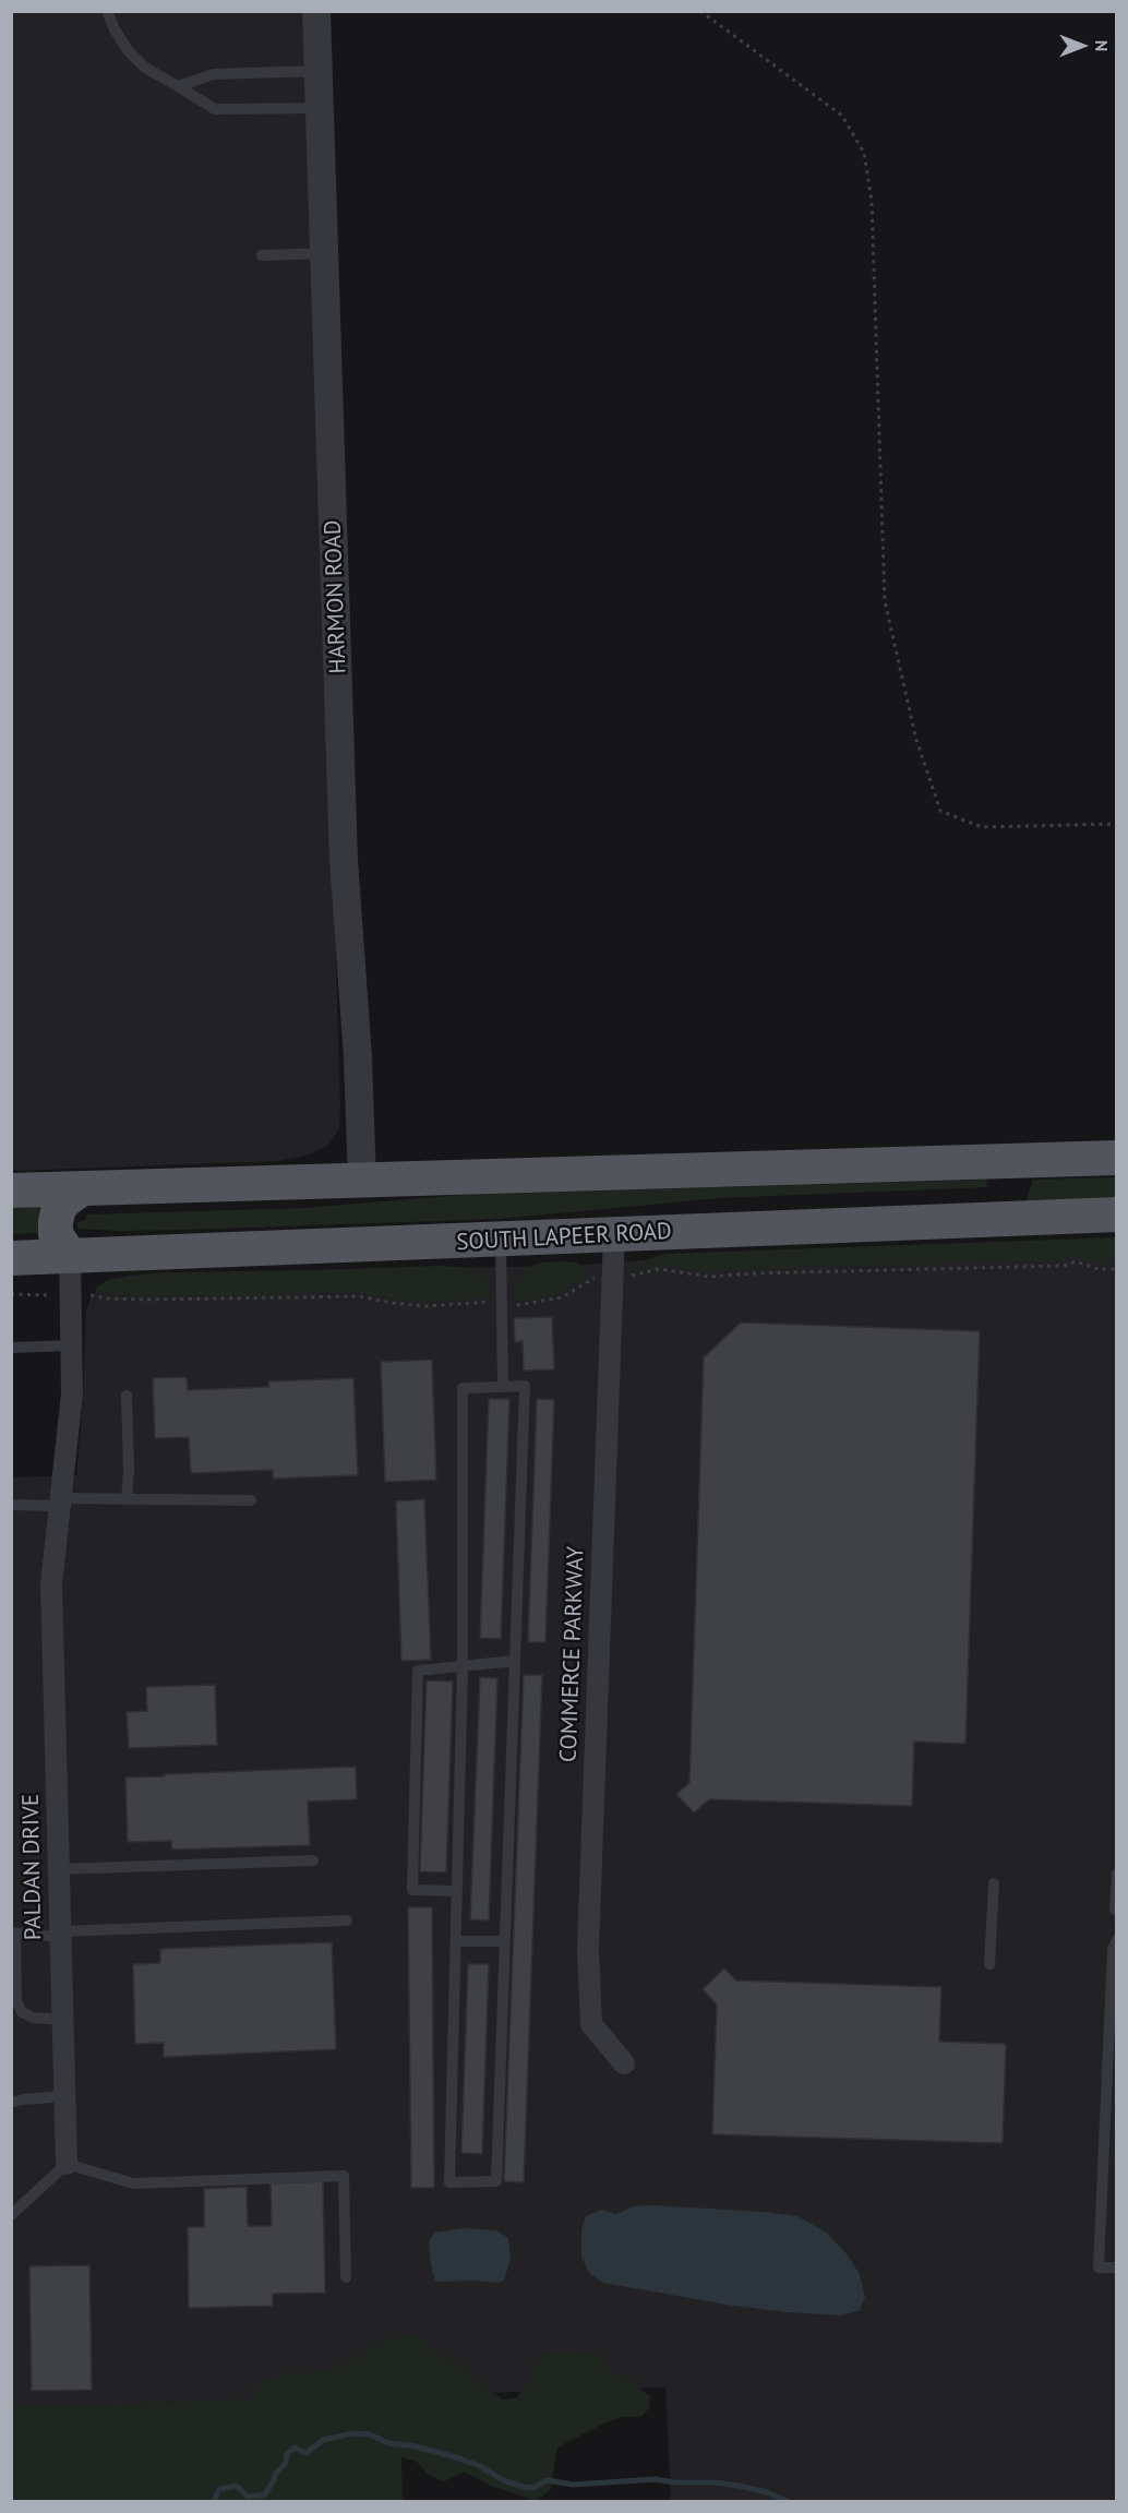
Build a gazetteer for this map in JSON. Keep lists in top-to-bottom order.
{
  "streets": {
    "main road": ["SOUTH LAPEER ROAD"],
    "street": ["HARMON ROAD", "COMMERCE PARKWAY", "PALDAN DRIVE"]
  },
  "crossings": [
    ["SOUTH LAPEER ROAD", "COMMERCE PARKWAY"],
    ["SOUTH LAPEER ROAD", "PALDAN DRIVE"]
  ],
  "north": "right"
}
